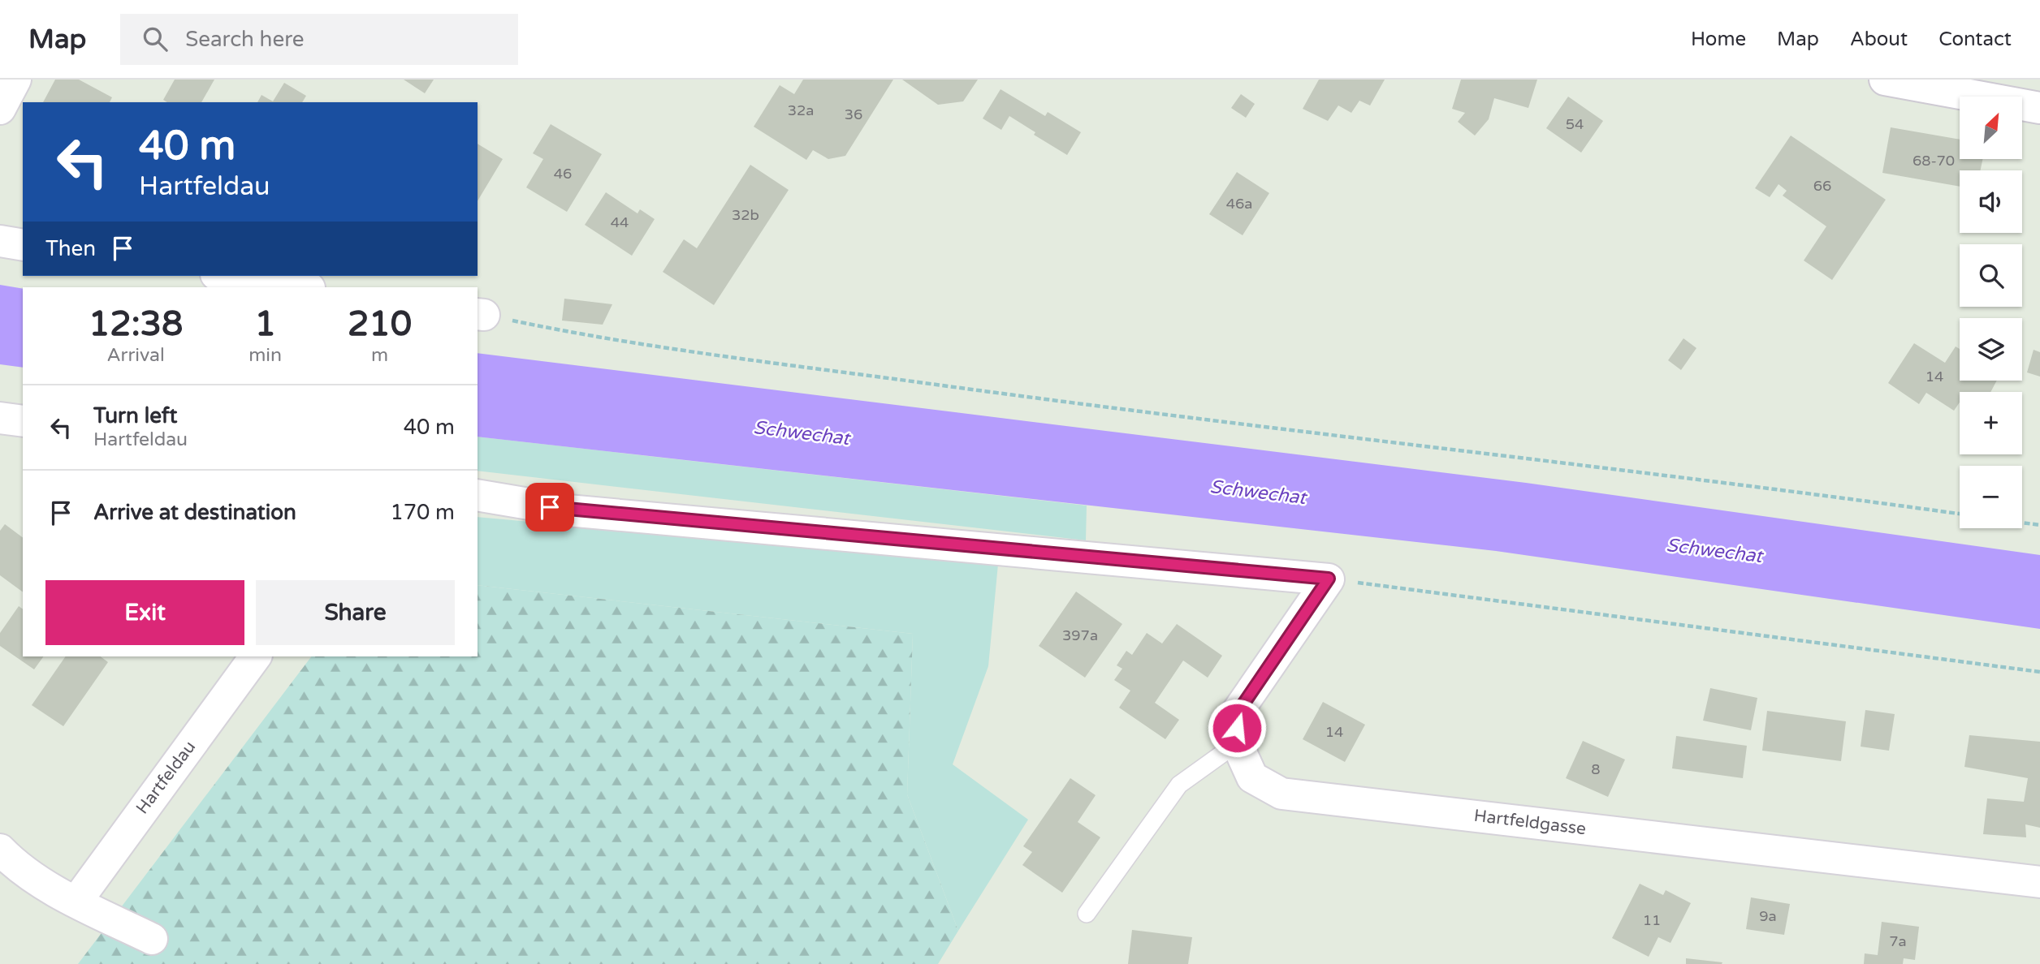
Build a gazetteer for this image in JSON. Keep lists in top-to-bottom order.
{
  "streets": {
    "street": ["Hartfeldau", "Hartfeldgasse"]
  },
  "water": ["Schwechat"],
  "house_numbers": [
    "32a",
    "36",
    "54",
    "68-70",
    "46",
    "66",
    "46a",
    "32b",
    "44",
    "14",
    "397a",
    "14",
    "8",
    "9a",
    "11",
    "7a"
  ],
  "north": "top right",
  "page": {
    "header": "Map",
    "search": "Search here",
    "nav": [
      "Home",
      "Map",
      "About",
      "Contact"
    ],
    "map_buttons": ["+", "−"],
    "turn": ["40 m", "Hartfeldau"],
    "then": "Then",
    "eta": [
      "12:38",
      "Arrival",
      "1",
      "min",
      "210",
      "m"
    ],
    "list": [
      {
        "name": "Turn left",
        "note": "Hartfeldau",
        "value": "40 m"
      },
      {
        "name": "Arrive at destination",
        "value": "170 m"
      }
    ],
    "buttons": ["Exit", "Share"]
  }
}
